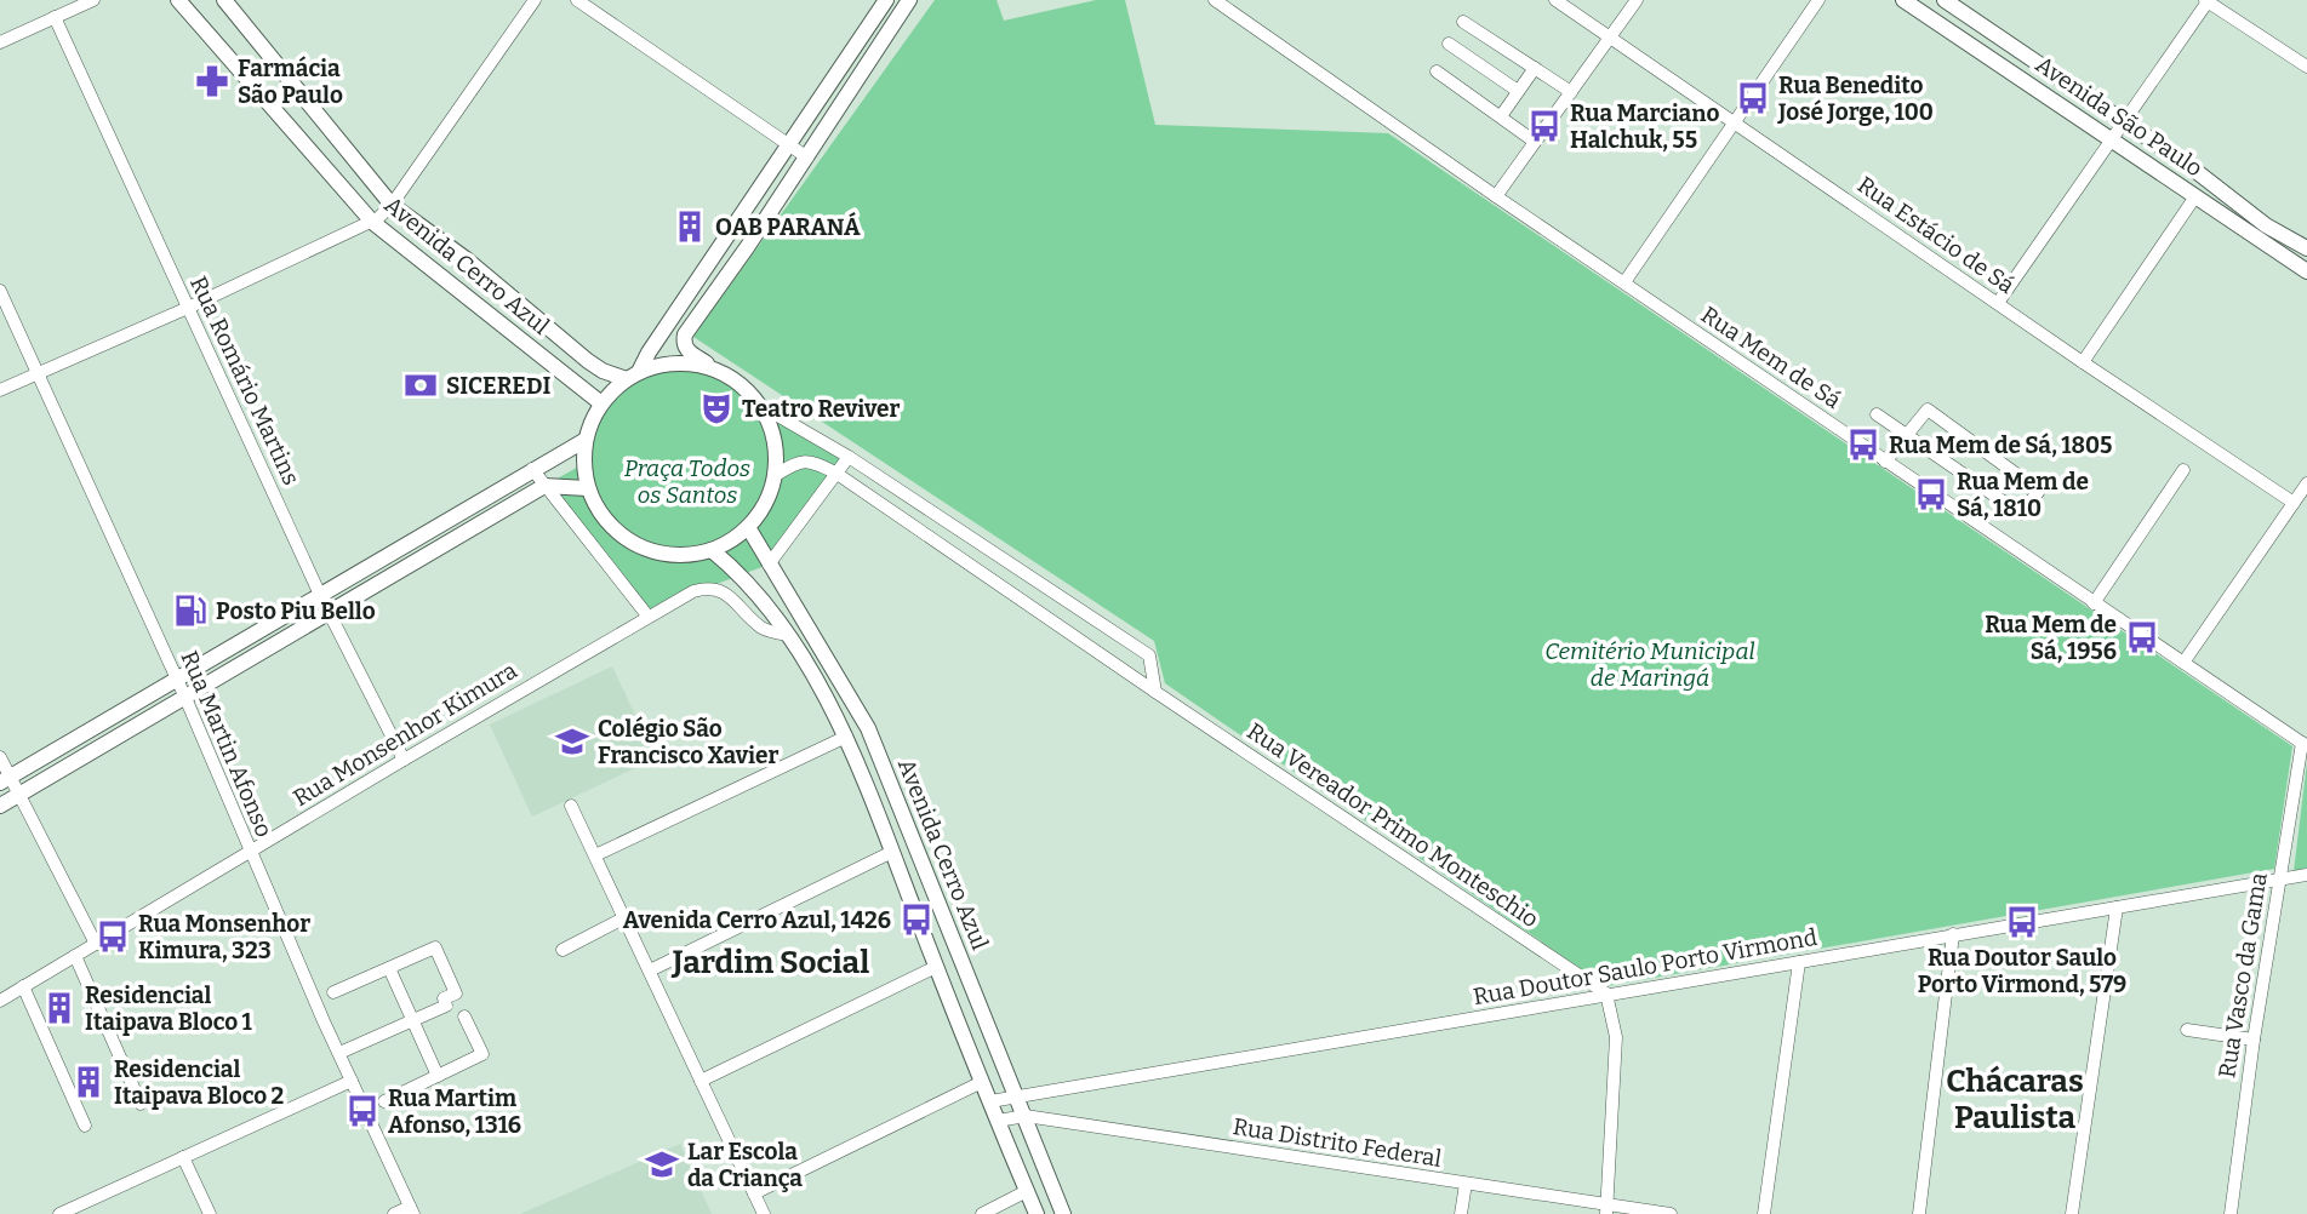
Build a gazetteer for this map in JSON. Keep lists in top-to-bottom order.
{
  "streets": {
    "main road": ["Avenida São Paulo", "Avenida Cerro Azul"],
    "street": [
      "Rua Estácio de Sá",
      "Rua Mem de Sá",
      "Rua Romário Martins",
      "Rua Monsenhor Kimura",
      "Rua Martin Afonso",
      "Rua Vereador Primo Monteschio",
      "Rua Doutor Saulo Porto Virmond",
      "Rua Vasco da Gama",
      "Rua Distrito Federal"
    ]
  },
  "crossings": [
    ["Avenida Cerro Azul", "Rua Monsenhor Kimura"],
    ["Avenida Cerro Azul", "Rua Vereador Primo Monteschio"],
    ["Avenida Cerro Azul", "Rua Doutor Saulo Porto Virmond"],
    ["Avenida Cerro Azul", "Rua Distrito Federal"],
    ["Rua Mem de Sá", "Rua Vasco da Gama"],
    ["Rua Romário Martins", "Rua Monsenhor Kimura"],
    ["Rua Monsenhor Kimura", "Rua Martin Afonso"],
    ["Rua Vereador Primo Monteschio", "Rua Doutor Saulo Porto Virmond"],
    ["Rua Doutor Saulo Porto Virmond", "Rua Vasco da Gama"]
  ],
  "districts": ["Jardim Social", "Chácaras Paulista"],
  "parks": ["Praça Todos os Santos", "Cemitério Municipal de Maringá"],
  "places": {
    "pharmacy": ["Farmácia São Paulo"],
    "bus stop": [
      "Rua Benedito José Jorge, 100",
      "Rua Marciano Halchuk, 55",
      "Rua Mem de Sá, 1805",
      "Rua Mem de Sá, 1810",
      "Rua Mem de Sá, 1956",
      "Avenida Cerro Azul, 1426",
      "Rua Doutor Saulo Porto Virmond, 579",
      "Rua Monsenhor Kimura, 323",
      "Rua Martim Afonso, 1316"
    ],
    "building": ["OAB PARANÁ", "Residencial Itaipava Bloco 1", "Residencial Itaipava Bloco 2"],
    "bank": ["SICEREDI"],
    "theatre": ["Teatro Reviver"],
    "fuel station": ["Posto Piu Bello"],
    "school or university": ["Colégio São Francisco Xavier", "Lar Escola da Criança"]
  }
}
